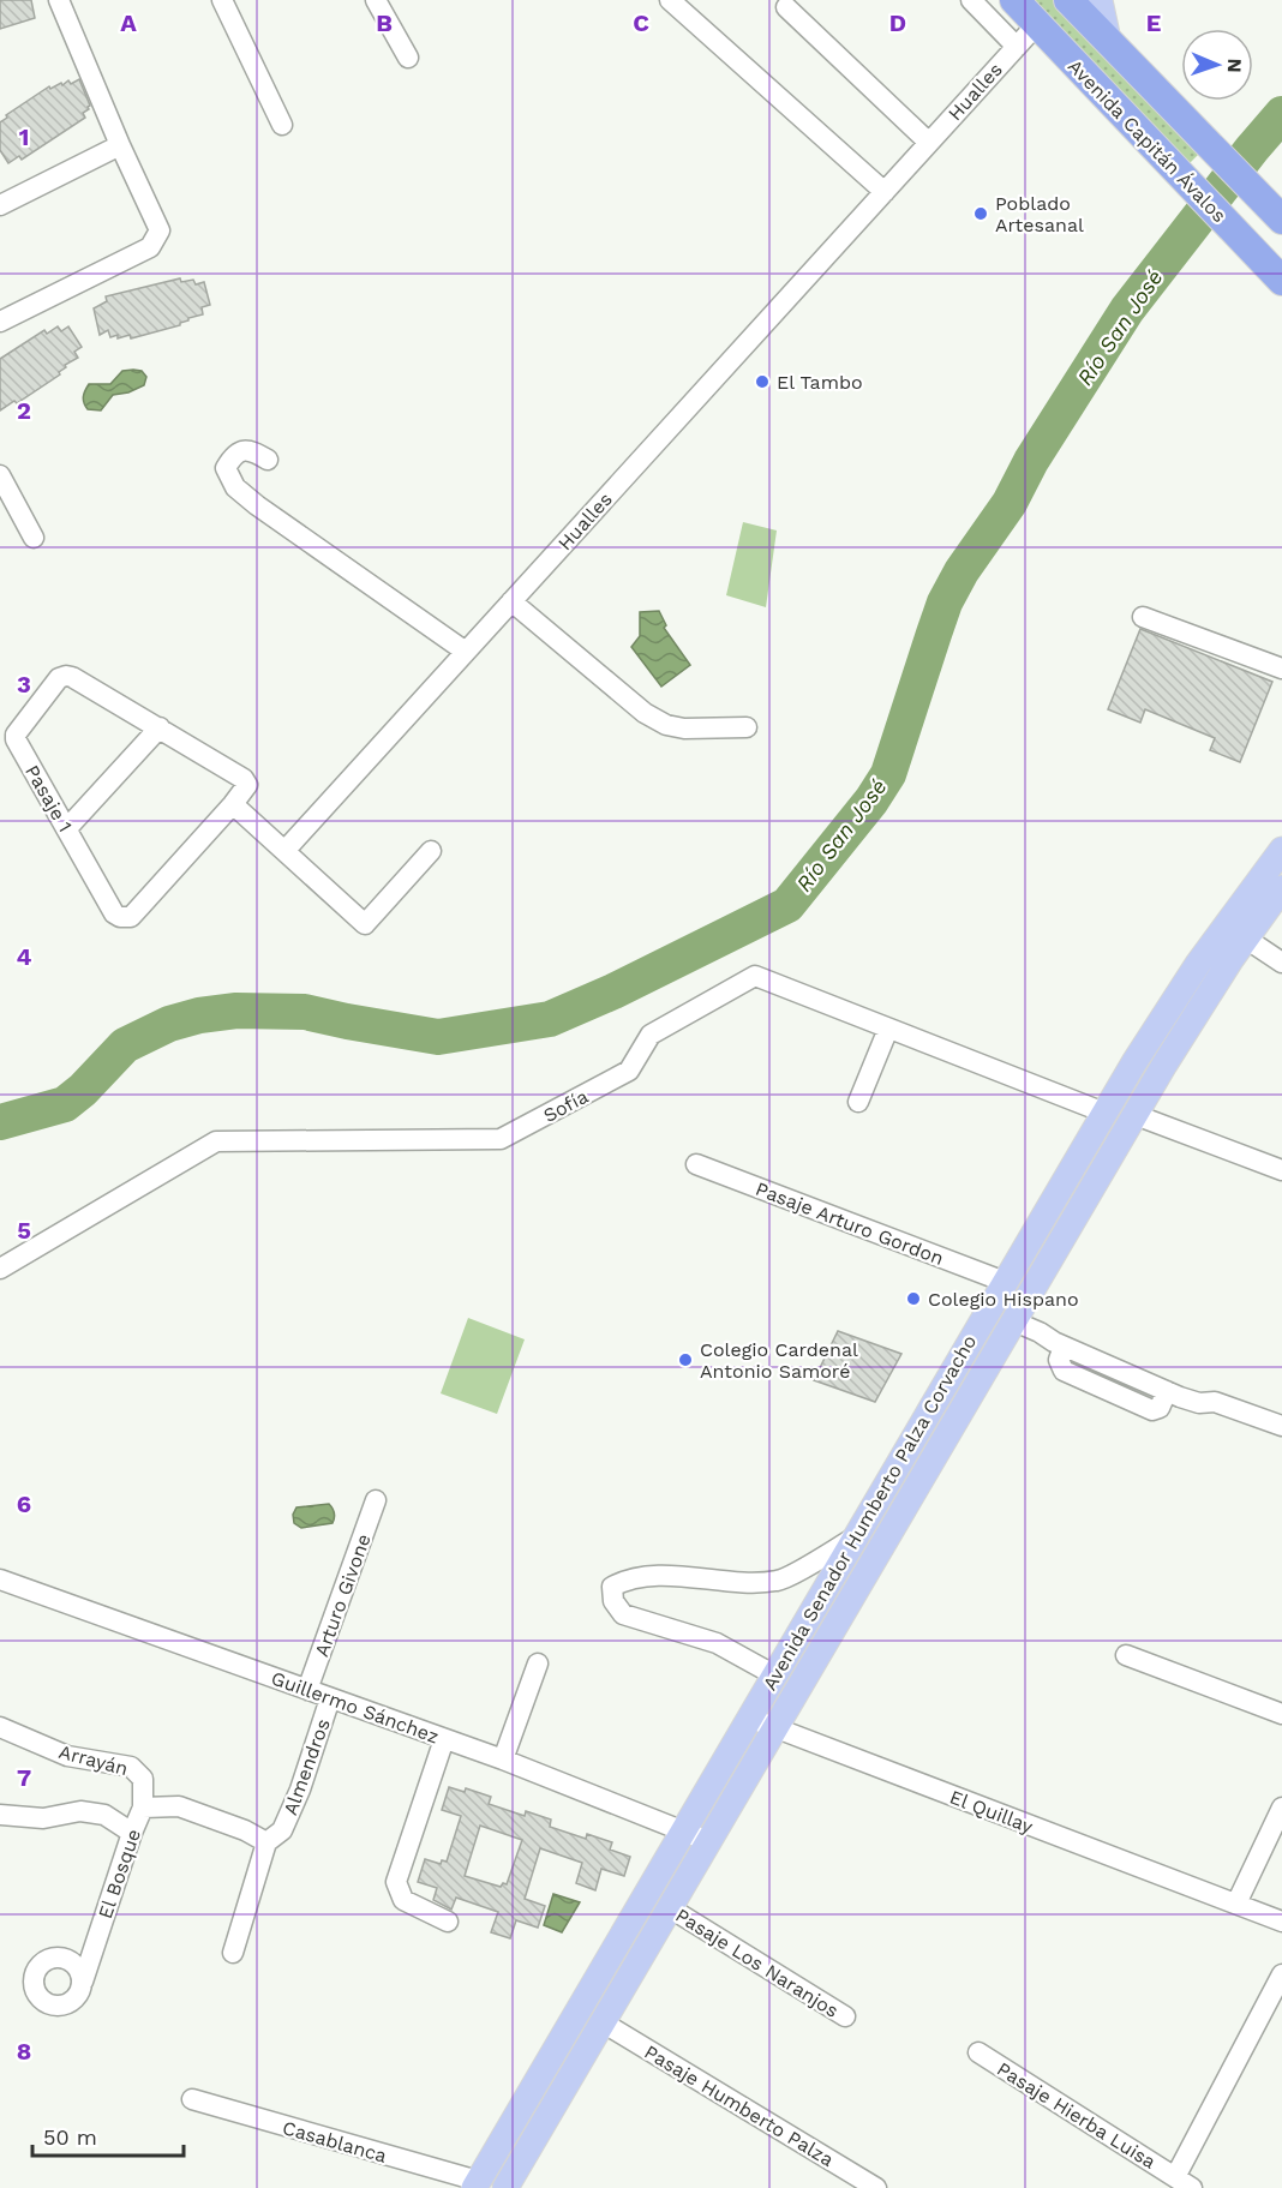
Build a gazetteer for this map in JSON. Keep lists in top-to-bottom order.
{
  "streets": {
    "highway": ["Avenida Capitán Ávalos"],
    "main road": ["Avenida Senador Humberto Palza Corvacho"],
    "street": [
      "Hualles",
      "Pasaje 1",
      "Sofía",
      "Pasaje Arturo Gordon",
      "Arturo Givone",
      "Guillermo Sánchez",
      "Arrayán",
      "Almendros",
      "El Quillay",
      "El Bosque",
      "Pasaje Los Naranjos",
      "Pasaje Humberto Palza",
      "Pasaje Hierba Luisa",
      "Casablanca"
    ]
  },
  "crossings": [
    ["Hualles", "Avenida Capitán Ávalos"],
    ["Sofía", "Avenida Senador Humberto Palza Corvacho"],
    ["Pasaje Arturo Gordon", "Avenida Senador Humberto Palza Corvacho"],
    ["Avenida Senador Humberto Palza Corvacho", "Guillermo Sánchez"],
    ["Avenida Senador Humberto Palza Corvacho", "El Quillay"],
    ["Avenida Senador Humberto Palza Corvacho", "Pasaje Los Naranjos"],
    ["Avenida Senador Humberto Palza Corvacho", "Pasaje Humberto Palza"],
    ["Avenida Senador Humberto Palza Corvacho", "Casablanca"],
    ["Arturo Givone", "Guillermo Sánchez"],
    ["Guillermo Sánchez", "Almendros"],
    ["Arrayán", "El Bosque"],
    ["Almendros", "El Bosque"]
  ],
  "water": ["Río San José"],
  "places": [
    "Poblado Artesanal",
    "El Tambo",
    "Colegio Hispano",
    "Colegio Cardenal Antonio Samoré"
  ],
  "scale_bar": "50 m",
  "north": "right",
  "grid": {
    "columns": [
      "A",
      "B",
      "C",
      "D",
      "E"
    ],
    "rows": [
      "1",
      "2",
      "3",
      "4",
      "5",
      "6",
      "7",
      "8"
    ]
  }
}
